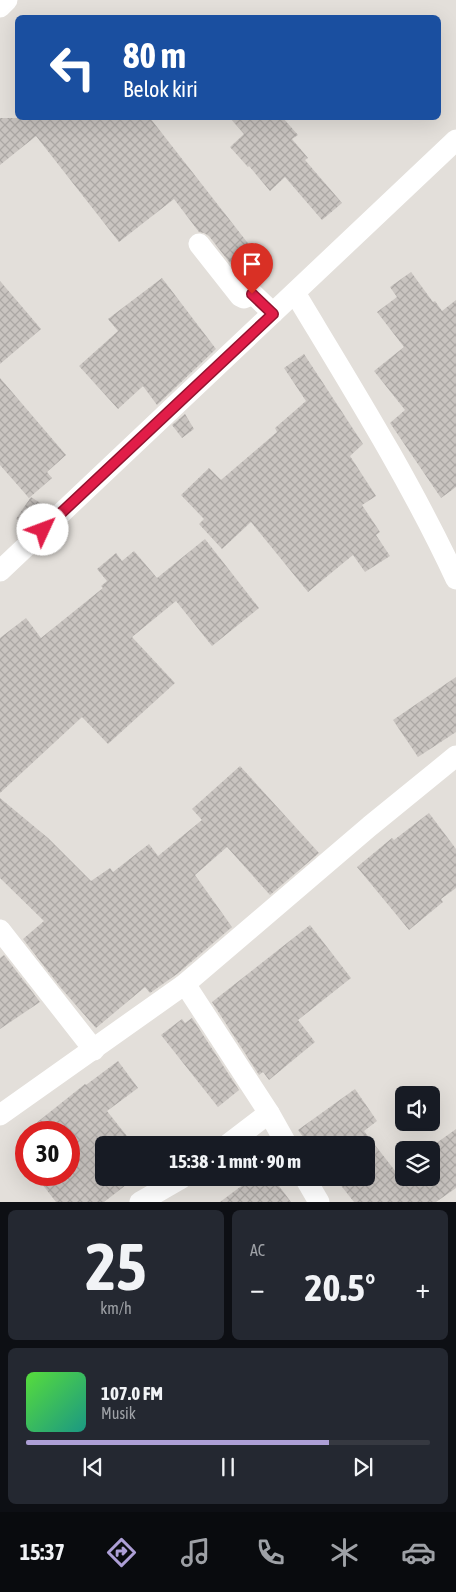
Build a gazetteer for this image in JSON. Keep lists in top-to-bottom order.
{
  "page": {
    "turn": ["80 m", "Belok kiri"],
    "limit": "30",
    "trip": "15:38 · 1 mnt · 90 m",
    "tile": [
      ["25", "km/h"],
      "AC"
    ],
    "heat": ["−", "20.5°", "+"],
    "song": ["107.0 FM", "Musik"],
    "tabs": "15:37"
  }
}
